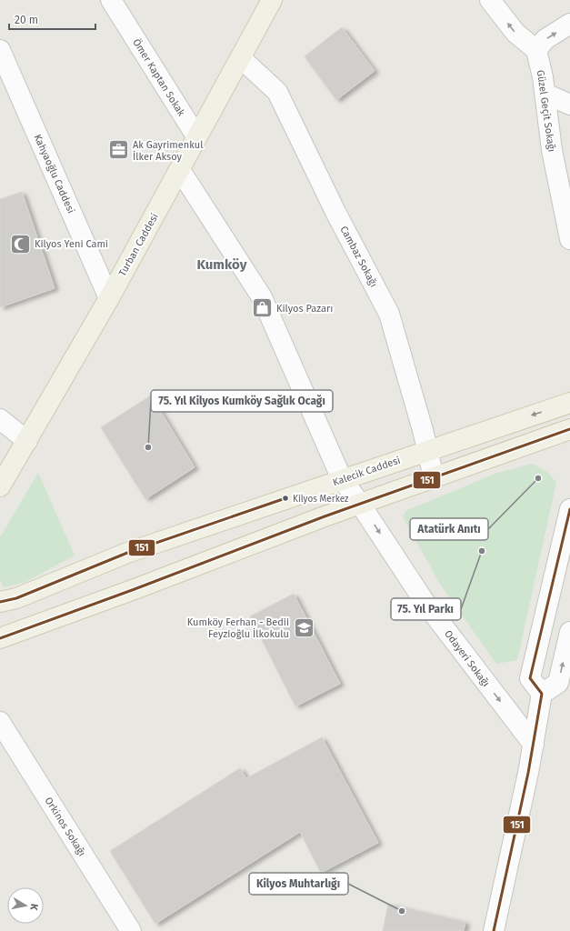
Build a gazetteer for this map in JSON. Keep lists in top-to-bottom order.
{
  "streets": {
    "main road": ["Turban Caddesi", "Kalecik Caddesi"],
    "street": [
      "Ömer Kaptan Sokak",
      "Güzel Geçit Sokağı",
      "Kahyaoğlu Caddesi",
      "Cambaz Sokağı",
      "Odayeri Sokağı",
      "Orkinos Sokağı"
    ]
  },
  "crossings": [
    ["Ömer Kaptan Sokak", "Turban Caddesi"],
    ["Kahyaoğlu Caddesi", "Turban Caddesi"],
    ["Turban Caddesi", "Cambaz Sokağı"],
    ["Cambaz Sokağı", "Kalecik Caddesi"],
    ["Kalecik Caddesi", "Odayeri Sokağı"]
  ],
  "one_way": ["Odayeri Sokağı"],
  "districts": ["Kumköy"],
  "places": {
    "office": ["Ak Gayrimenkul İlker Aksoy"],
    "mosque": ["Kilyos Yeni Cami"],
    "shop": ["Kilyos Pazarı"],
    "other": [
      "75. Yıl Kilyos Kumköy Sağlık Ocağı",
      "Atatürk Anıtı",
      "Kilyos Merkez",
      "75. Yıl Parkı",
      "Kilyos Muhtarlığı"
    ],
    "school or university": ["Kumköy Ferhan - Bedii Feyzioğlu İlkokulu"]
  },
  "lines": ["transit line 151"],
  "scale_bar": "20 m",
  "north": "right"
}
